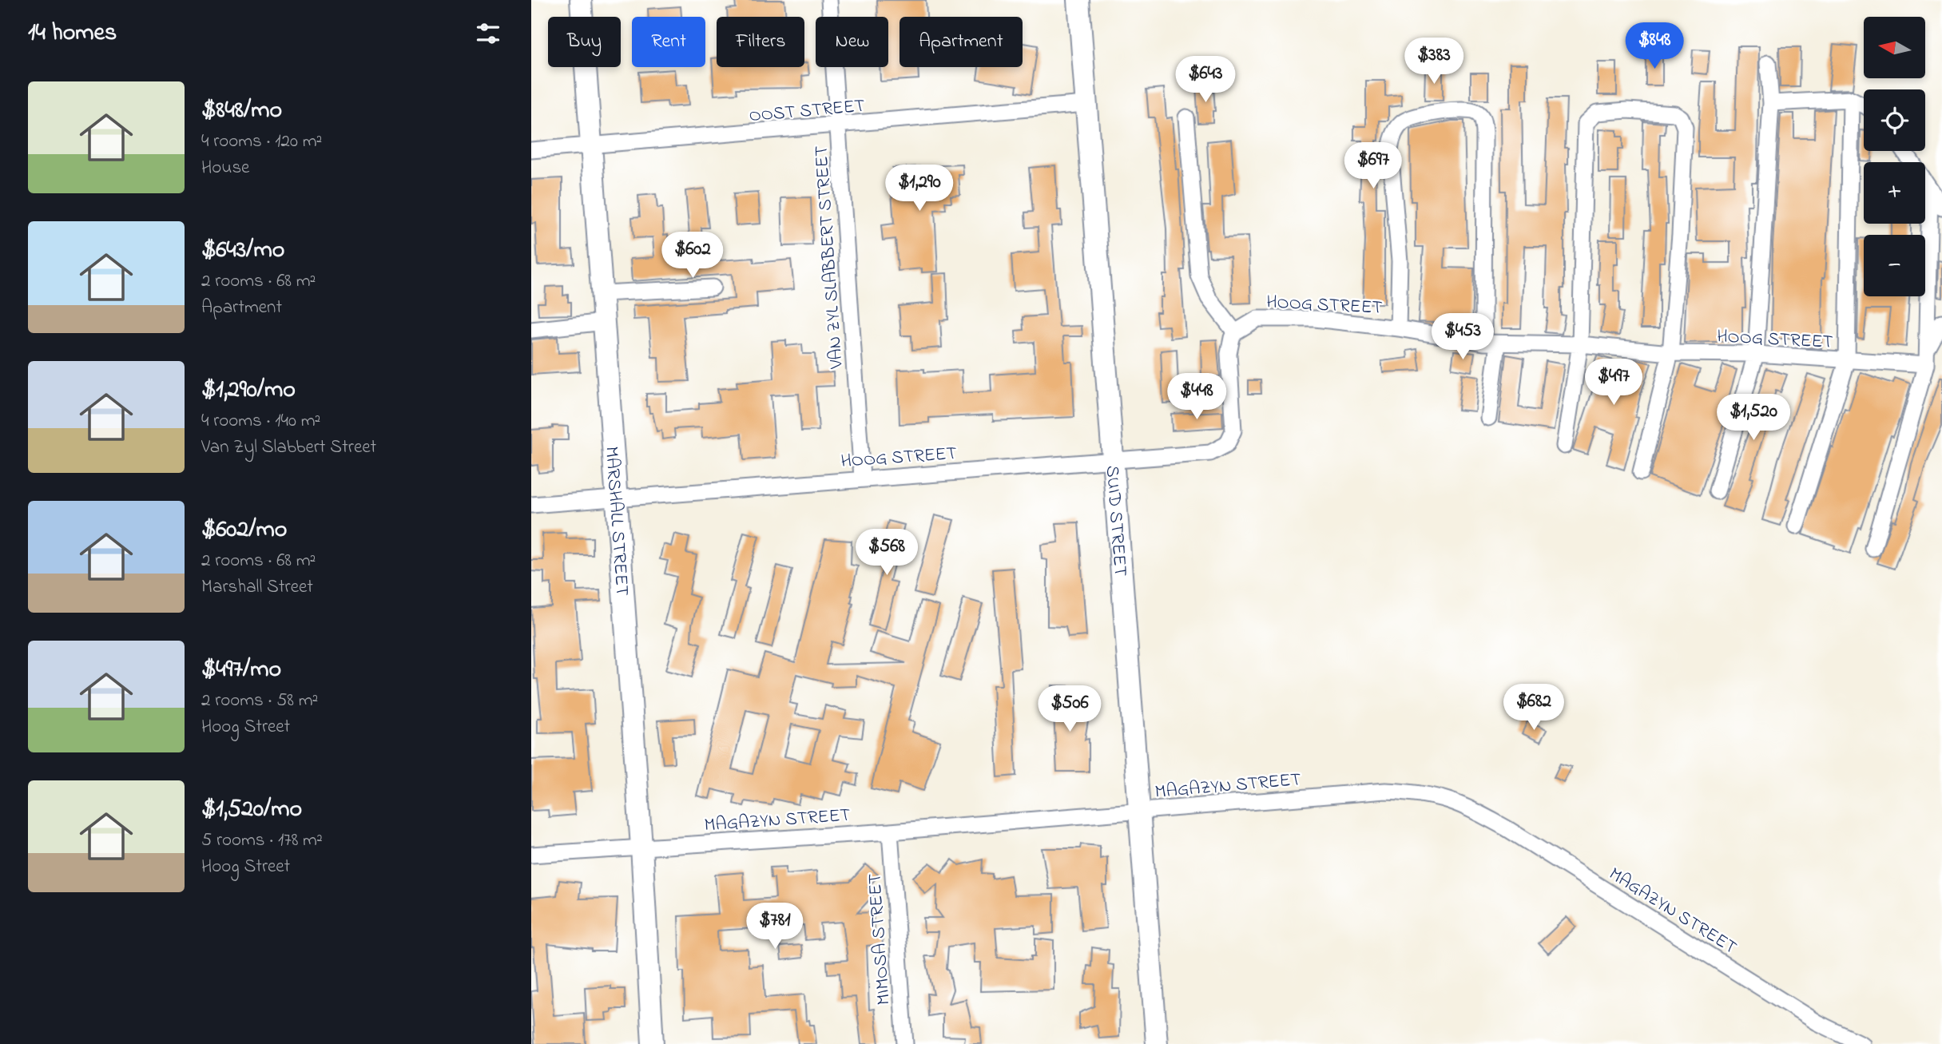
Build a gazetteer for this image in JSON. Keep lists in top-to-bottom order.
{
  "streets": {
    "street": [
      "OOST STREET",
      "VAN ZYL SLABBERT STREET",
      "HOOG STREET",
      "MARSHALL STREET",
      "SUID STREET",
      "MAGAZYN STREET",
      "MIMOSA STREET"
    ]
  },
  "crossings": [
    ["OOST STREET", "VAN ZYL SLABBERT STREET"],
    ["OOST STREET", "MARSHALL STREET"],
    ["OOST STREET", "SUID STREET"],
    ["VAN ZYL SLABBERT STREET", "HOOG STREET"],
    ["HOOG STREET", "MARSHALL STREET"],
    ["HOOG STREET", "SUID STREET"],
    ["MARSHALL STREET", "MAGAZYN STREET"],
    ["SUID STREET", "MAGAZYN STREET"],
    ["MAGAZYN STREET", "MIMOSA STREET"]
  ],
  "north": "left",
  "page": {
    "heading": "14 homes",
    "map_buttons": ["+", "−"],
    "chip": [
      "Buy",
      "Rent",
      "Filters",
      "New",
      "Apartment"
    ],
    "price": [
      "$848",
      "$383",
      "$643",
      "$697",
      "$1,290",
      "$602",
      "$453",
      "$497",
      "$448",
      "$1,520",
      "$568",
      "$682",
      "$506",
      "$781"
    ],
    "list": [
      {
        "name": "$848/mo",
        "note": "4 rooms · 120 m² · House"
      },
      {
        "name": "$643/mo",
        "note": "2 rooms · 68 m² · Apartment"
      },
      {
        "name": "$1,290/mo",
        "note": "4 rooms · 140 m² · Van Zyl Slabbert Street"
      },
      {
        "name": "$602/mo",
        "note": "2 rooms · 68 m² · Marshall Street"
      },
      {
        "name": "$497/mo",
        "note": "2 rooms · 58 m² · Hoog Street"
      },
      {
        "name": "$1,520/mo",
        "note": "5 rooms · 178 m² · Hoog Street"
      }
    ]
  }
}
